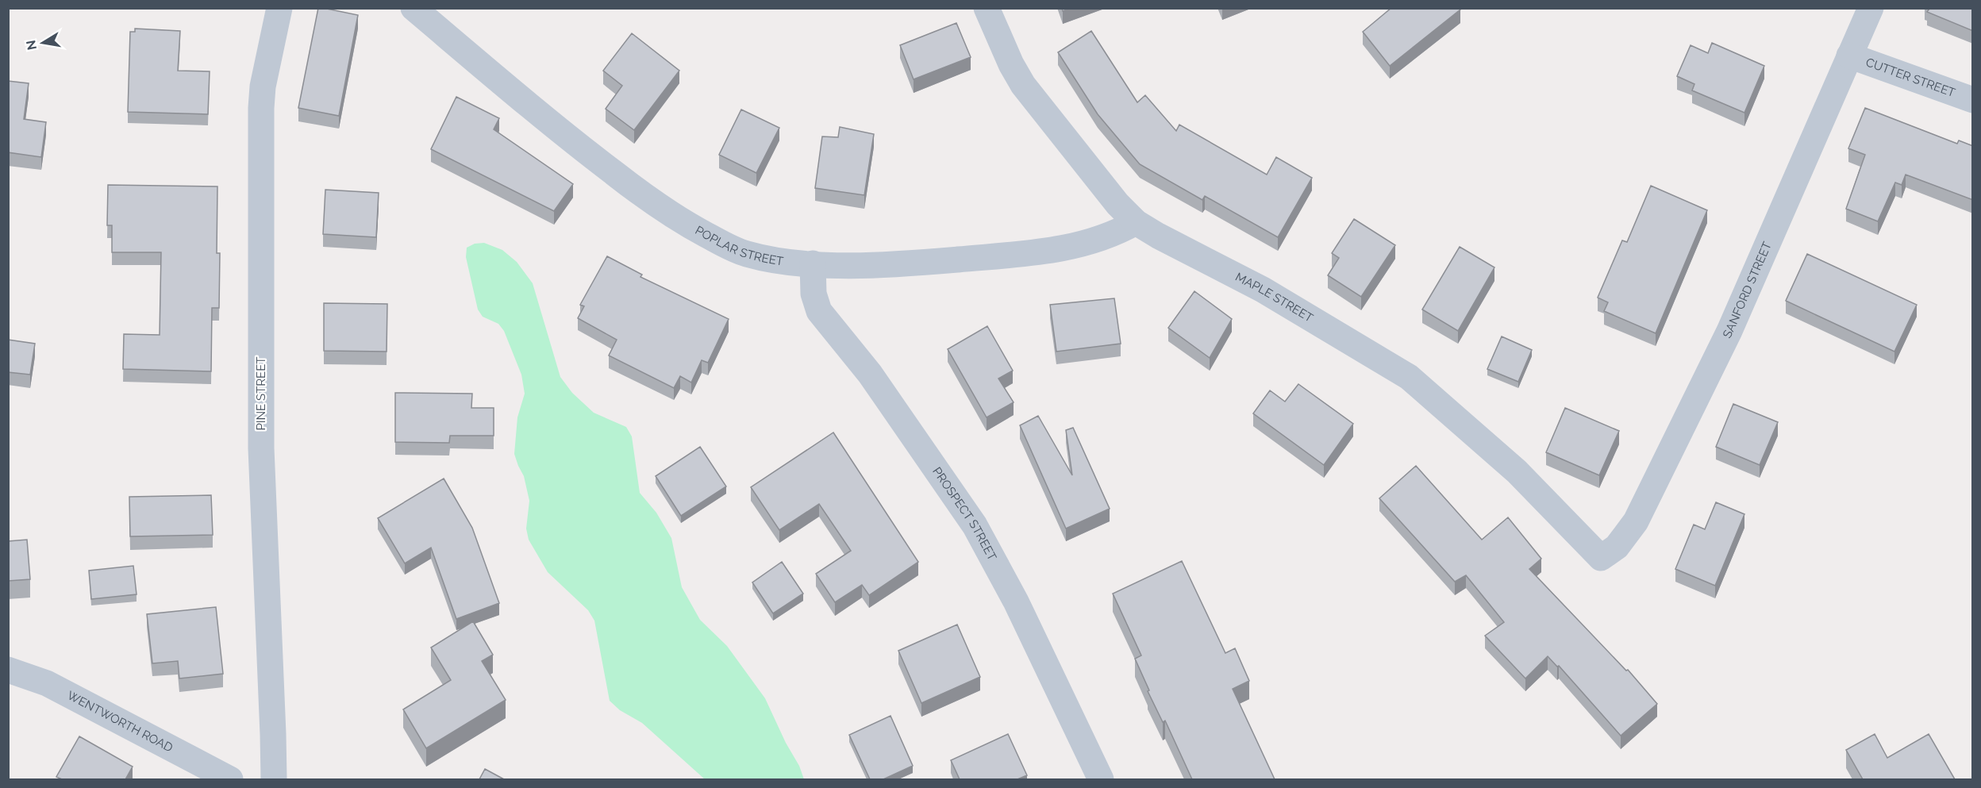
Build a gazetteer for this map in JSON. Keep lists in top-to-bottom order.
{
  "streets": {
    "street": [
      "CUTTER STREET",
      "POPLAR STREET",
      "SANFORD STREET",
      "MAPLE STREET",
      "PINE STREET",
      "PROSPECT STREET",
      "WENTWORTH ROAD"
    ]
  },
  "crossings": [
    ["CUTTER STREET", "SANFORD STREET"],
    ["POPLAR STREET", "MAPLE STREET"],
    ["POPLAR STREET", "PROSPECT STREET"],
    ["SANFORD STREET", "MAPLE STREET"]
  ],
  "north": "left"
}
